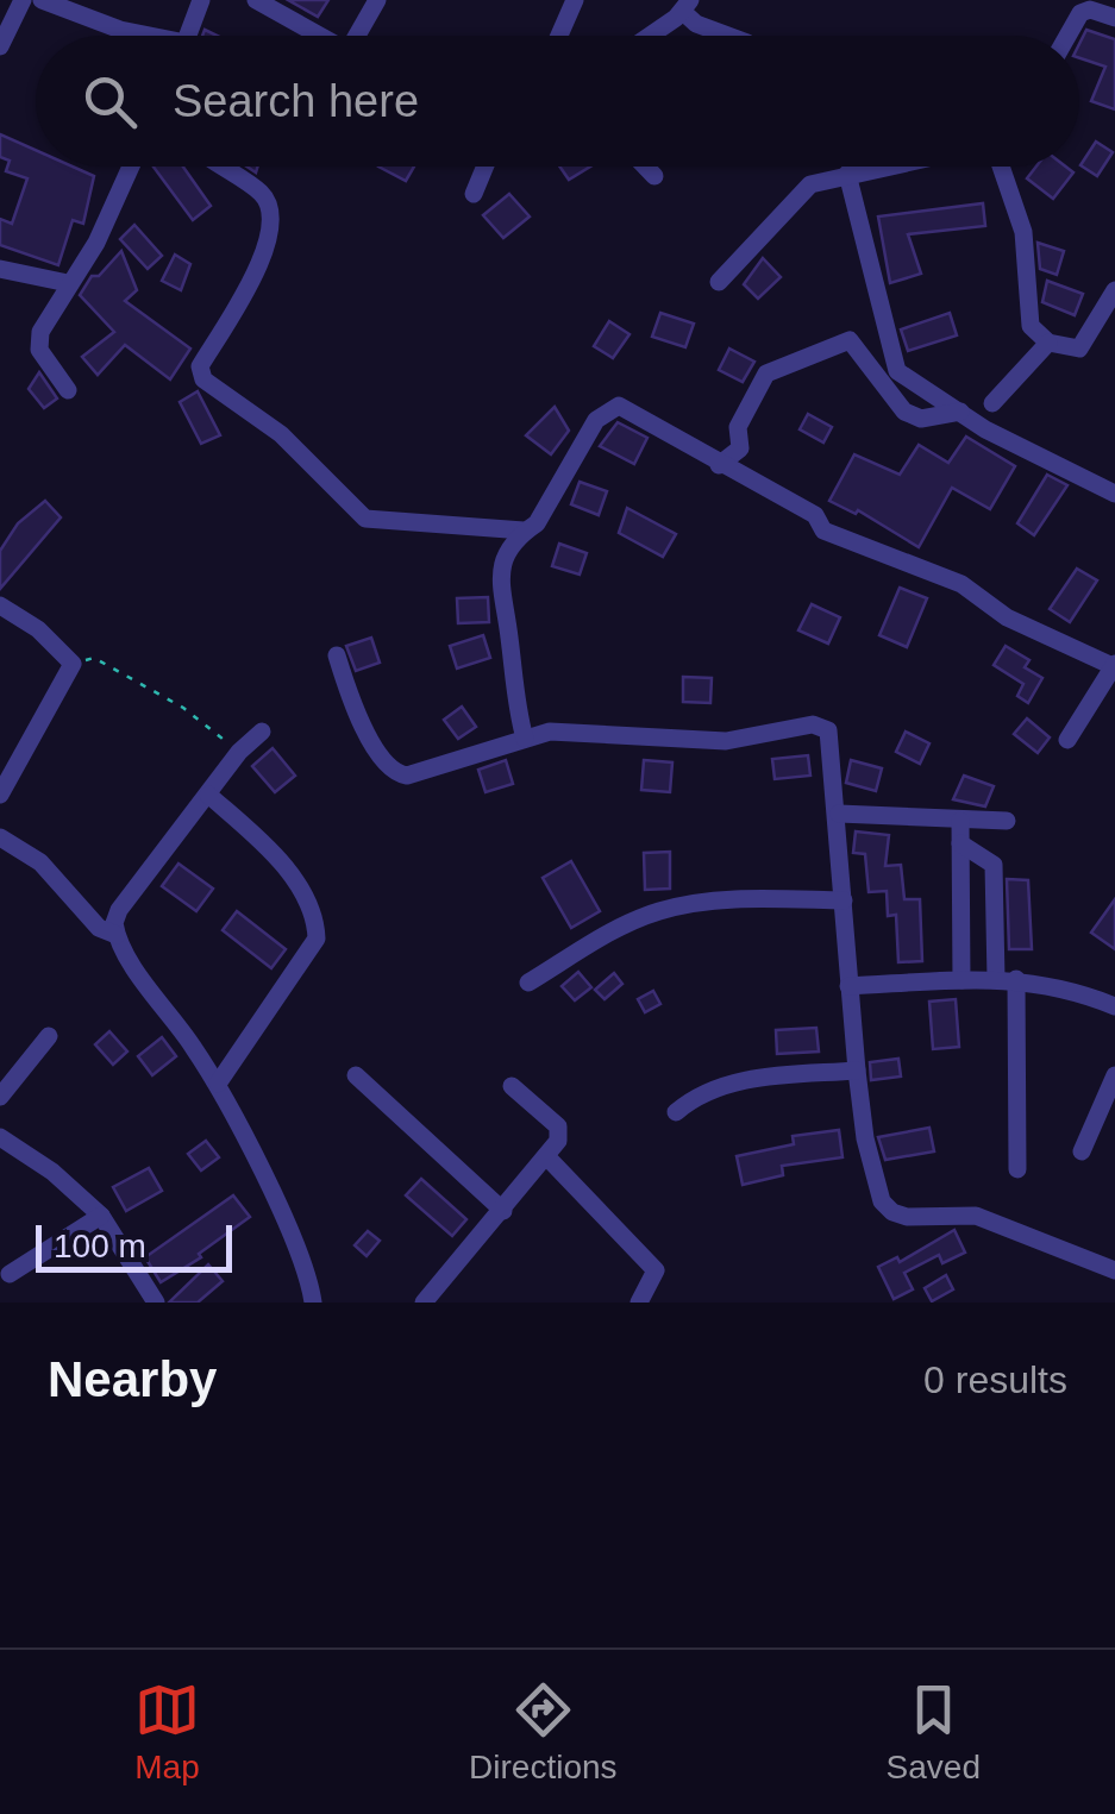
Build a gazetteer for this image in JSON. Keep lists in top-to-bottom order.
{
  "scale_bar": "100 m",
  "page": {
    "search": "Search here",
    "scale": "100 m",
    "heading": ["Nearby", "0 results"],
    "nav": ["Map", "Directions", "Saved"]
  }
}
